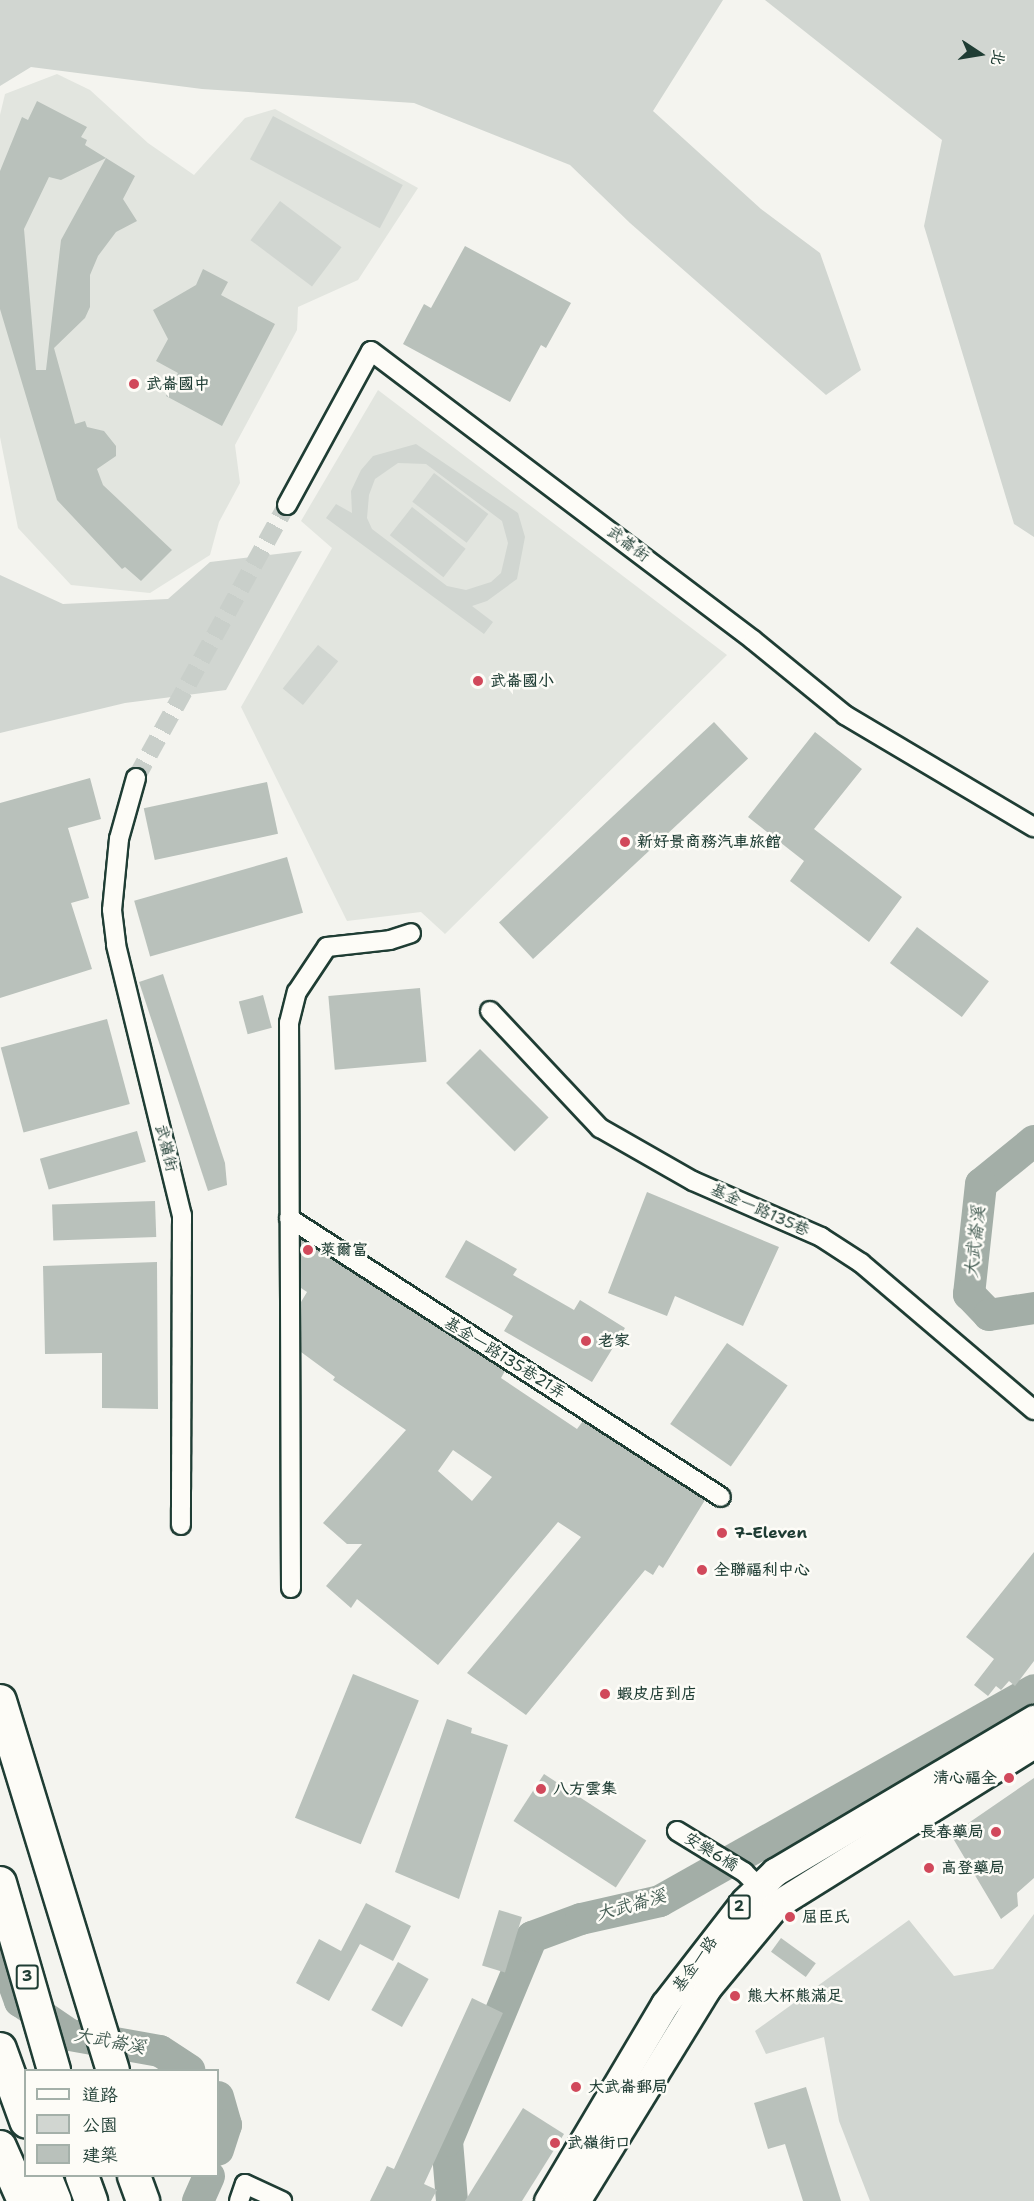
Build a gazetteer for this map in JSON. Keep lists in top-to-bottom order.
{
  "streets": {
    "highway": ["3"],
    "main road": ["2", "基金一路"],
    "street": [
      "武崙街",
      "武嶺街",
      "基金一路135巷",
      "基金一路135巷21弄",
      "安樂6橋"
    ]
  },
  "crossings": [
    ["安樂6橋", "基金一路"]
  ],
  "water": ["大武崙溪"],
  "places": [
    "武崙國中",
    "武崙國小",
    "新好景商務汽車旅館",
    "萊爾富",
    "老家",
    "7-Eleven",
    "全聯福利中心",
    "蝦皮店到店",
    "清心福全",
    "八方雲集",
    "長春藥局",
    "高登藥局",
    "屈臣氏",
    "熊大杯熊滿足",
    "大武崙郵局",
    "武嶺街口"
  ],
  "legend": ["道路", "公園", "建築"],
  "north": "right"
}
